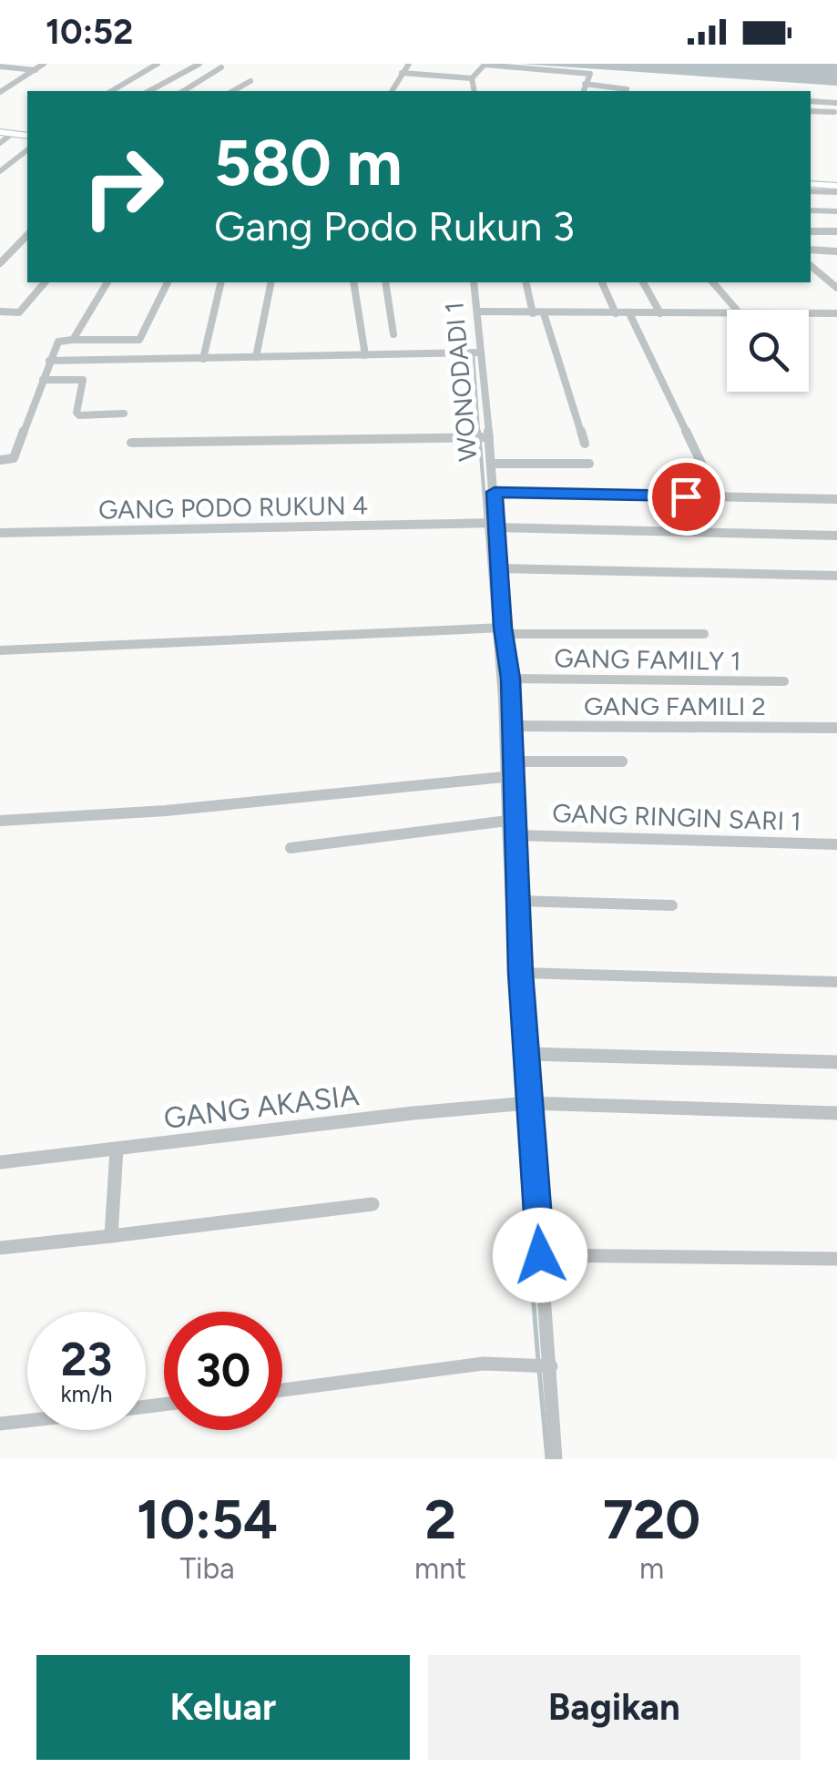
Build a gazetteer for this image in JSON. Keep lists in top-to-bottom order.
{
  "streets": {
    "street": [
      "WONODADI 1",
      "GANG PODO RUKUN 4",
      "GANG FAMILY 1",
      "GANG FAMILI 2",
      "GANG RINGIN SARI 1",
      "GANG AKASIA"
    ]
  },
  "crossings": [
    ["WONODADI 1", "GANG PODO RUKUN 4"],
    ["WONODADI 1", "GANG FAMILY 1"],
    ["WONODADI 1", "GANG FAMILI 2"],
    ["WONODADI 1", "GANG RINGIN SARI 1"],
    ["WONODADI 1", "GANG AKASIA"]
  ],
  "page": {
    "status": "10:52",
    "turn": ["580 m", "Gang Podo Rukun 3"],
    "speed": "23 km/h",
    "limit": "30",
    "eta": [
      "10:54",
      "Tiba",
      "2",
      "mnt",
      "720",
      "m"
    ],
    "buttons": ["Keluar", "Bagikan"]
  }
}
